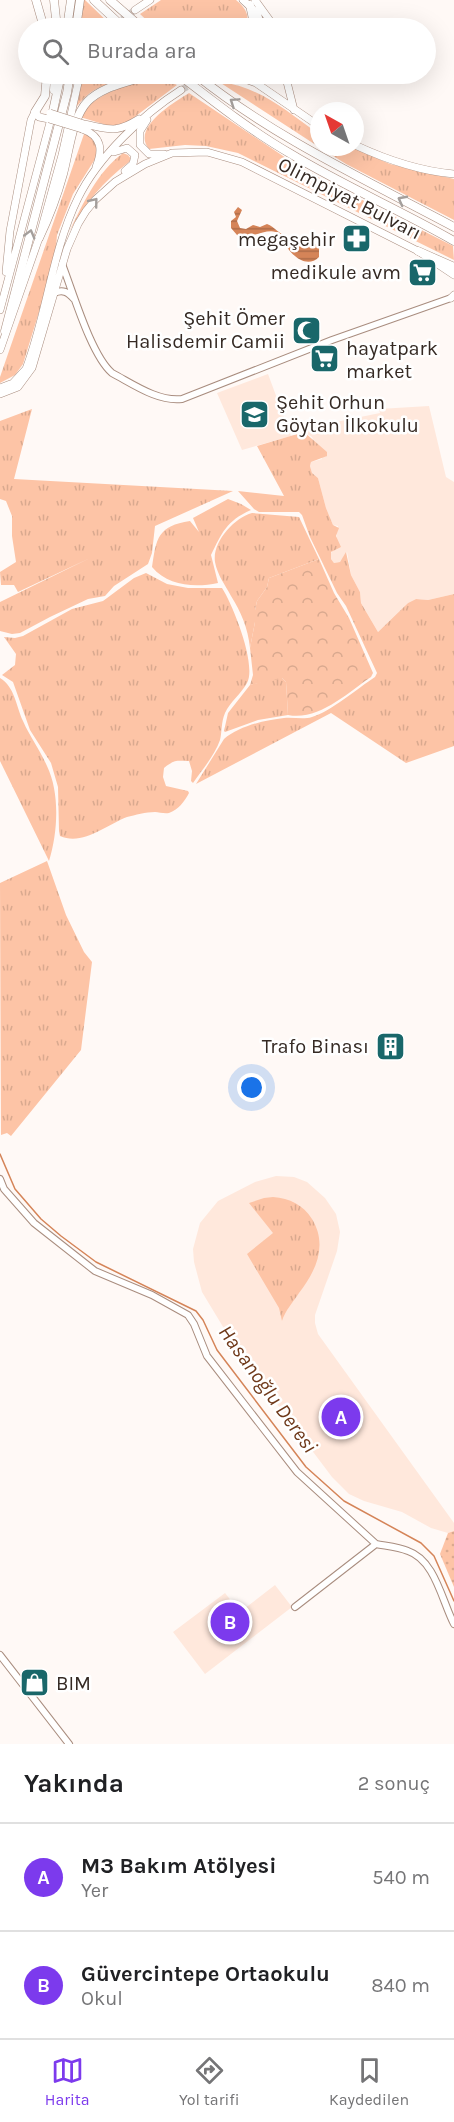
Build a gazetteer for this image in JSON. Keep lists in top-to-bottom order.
{
  "streets": {
    "main road": ["Olimpiyat Bulvarı"]
  },
  "water": ["Hasanoğlu Deresi"],
  "places": {
    "pharmacy": ["megaşehir"],
    "supermarket": ["medikule avm", "hayatpark market"],
    "mosque": ["Şehit Ömer Halisdemir Camii"],
    "school or university": ["Şehit Orhun Göytan İlkokulu"],
    "building": ["Trafo Binası"],
    "shop": ["BIM"]
  },
  "north": "top left",
  "page": {
    "search": "Burada ara",
    "pins": ["A", "B"],
    "heading": ["Yakında", "2 sonuç"],
    "list": [
      {
        "mark": "A",
        "name": "M3 Bakım Atölyesi",
        "note": "Yer",
        "value": "540 m"
      },
      {
        "mark": "B",
        "name": "Güvercintepe Ortaokulu",
        "note": "Okul",
        "value": "840 m"
      }
    ],
    "nav": ["Harita", "Yol tarifi", "Kaydedilen"]
  }
}
